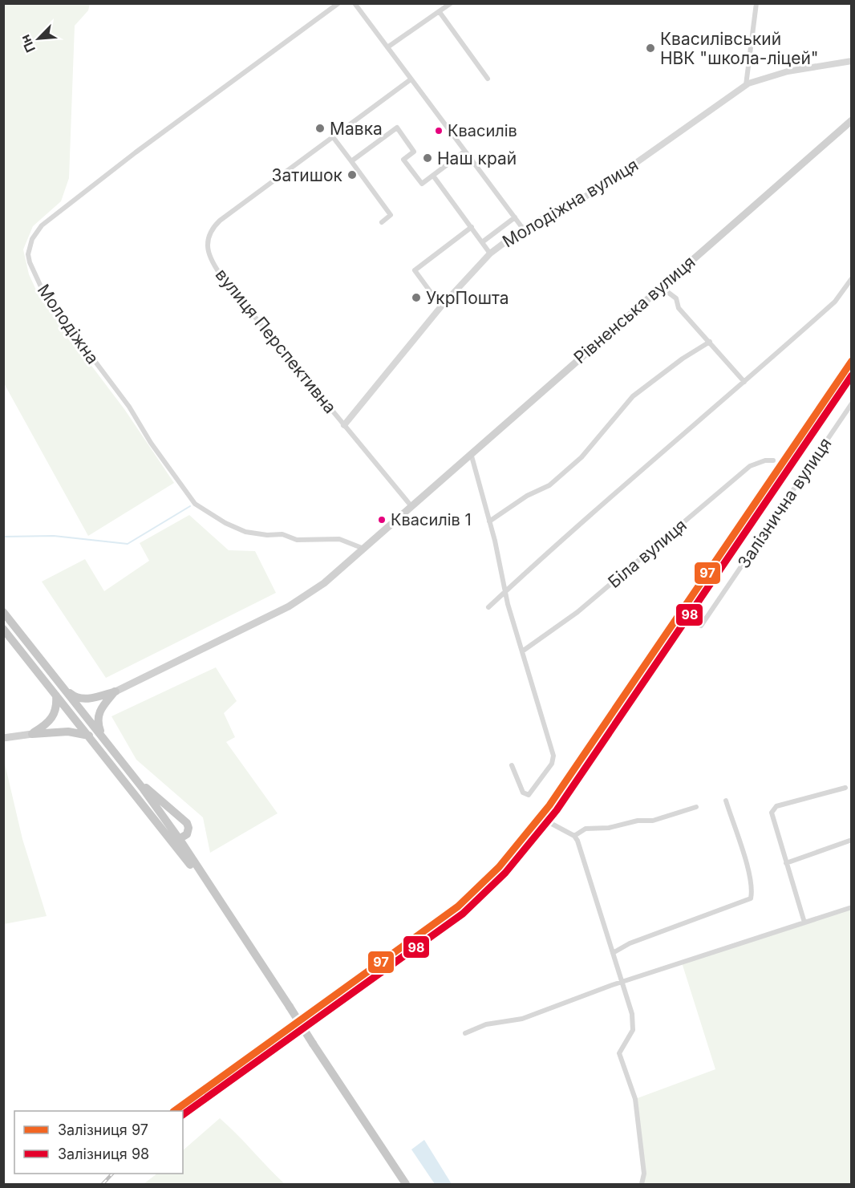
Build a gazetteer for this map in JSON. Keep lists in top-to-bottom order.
{
  "streets": {
    "main road": ["Рівненська вулиця"],
    "street": [
      "Молодіжна вулиця",
      "Молодіжна",
      "вулиця Перспективна",
      "Залізнична вулиця",
      "Біла вулиця"
    ]
  },
  "crossings": [
    ["Молодіжна вулиця", "вулиця Перспективна"],
    ["Рівненська вулиця", "Молодіжна"],
    ["Рівненська вулиця", "вулиця Перспективна"]
  ],
  "places": [
    "Квасилівський НВК \"школа-ліцей\"",
    "Мавка",
    "Квасилів",
    "Наш край",
    "Затишок",
    "УкрПошта",
    "Квасилів 1"
  ],
  "lines": ["rail line 97", "rail line 98"],
  "legend": ["Залізниця 97", "Залізниця 98"],
  "north": "bottom left"
}
